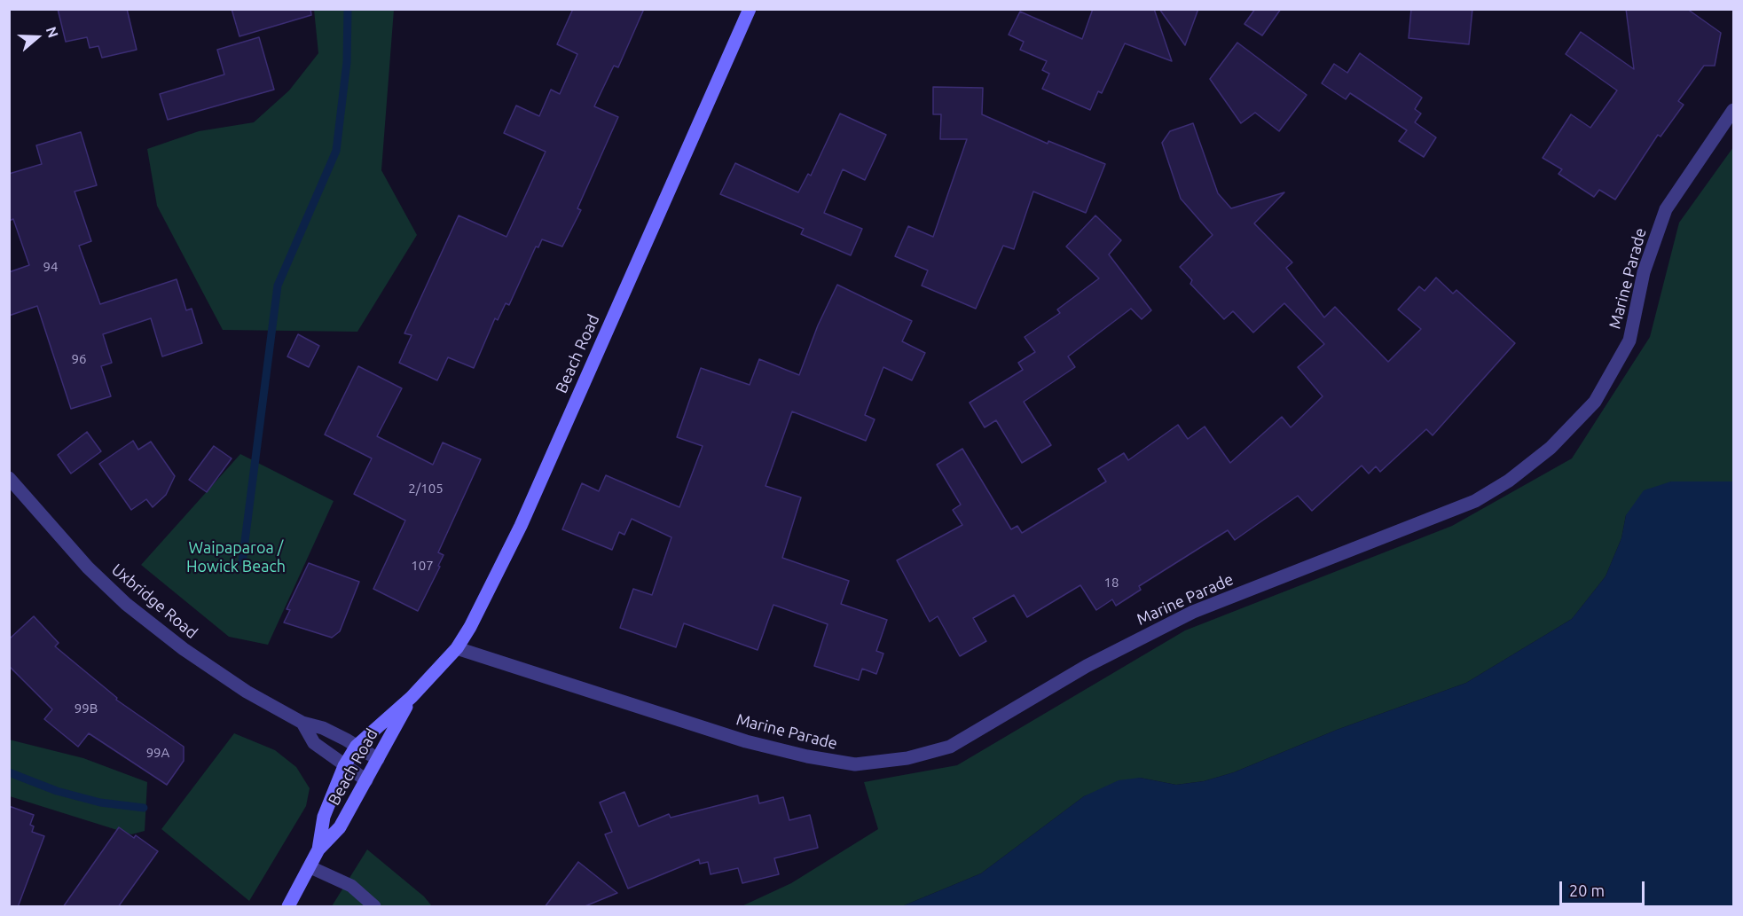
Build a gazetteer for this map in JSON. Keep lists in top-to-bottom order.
{
  "streets": {
    "street": ["Marine Parade", "Beach Road", "Uxbridge Road"]
  },
  "crossings": [
    ["Marine Parade", "Beach Road"],
    ["Beach Road", "Uxbridge Road"]
  ],
  "parks": ["Waipaparoa / Howick Beach"],
  "house_numbers": [
    "94",
    "96",
    "2/105",
    "107",
    "18",
    "99B",
    "99A"
  ],
  "scale_bar": "20 m",
  "north": "right"
}
